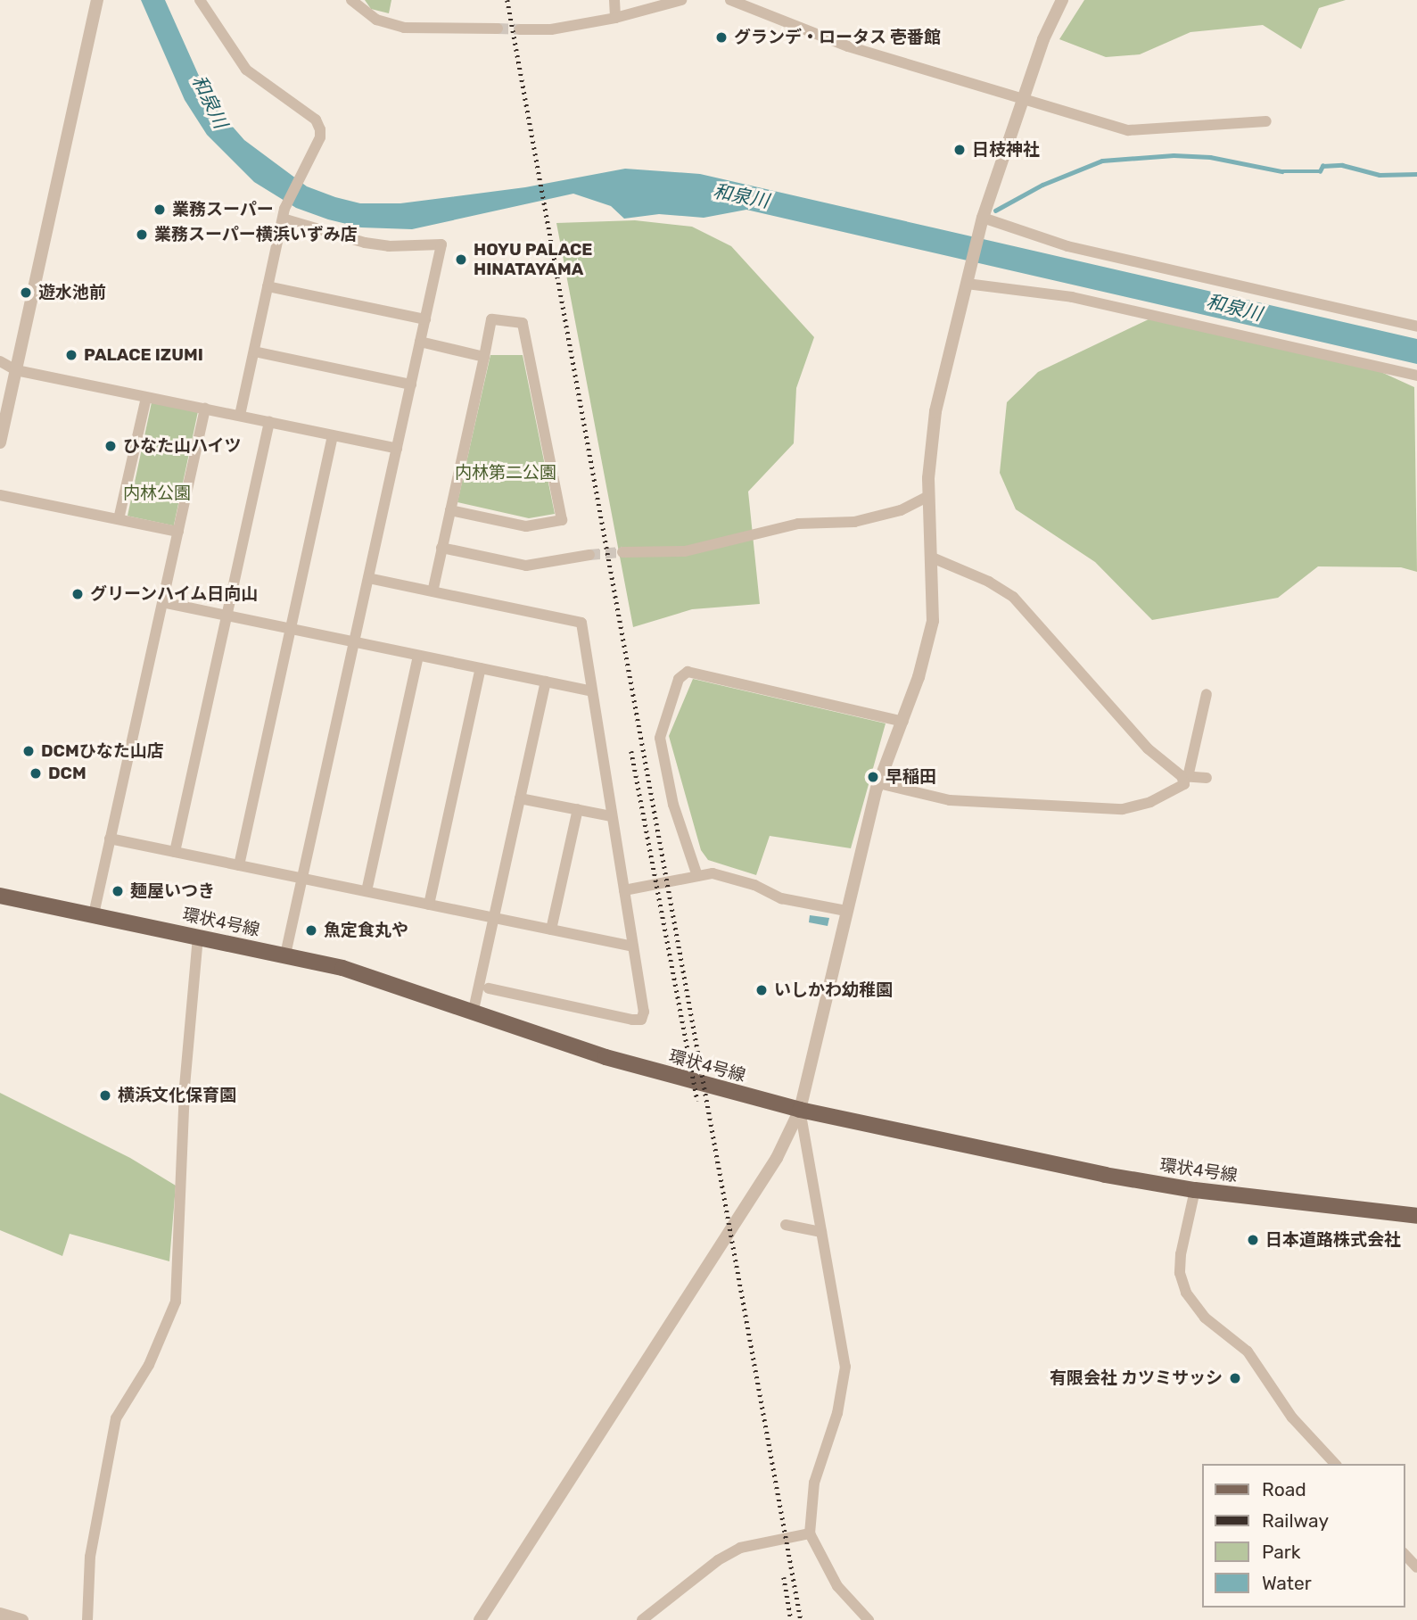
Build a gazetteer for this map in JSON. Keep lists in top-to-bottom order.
{
  "streets": {
    "main road": ["環状4号線"]
  },
  "water": ["和泉川"],
  "parks": ["内林第二公園", "内林公園"],
  "places": [
    "グランデ・ロータス 壱番館",
    "日枝神社",
    "業務スーパー",
    "業務スーパー横浜いずみ店",
    "HOYU PALACE HINATAYAMA",
    "遊水池前",
    "PALACE IZUMI",
    "ひなた山ハイツ",
    "グリーンハイム日向山",
    "DCMひなた山店",
    "DCM",
    "早稲田",
    "麺屋いつき",
    "魚定食丸や",
    "いしかわ幼稚園",
    "横浜文化保育園",
    "日本道路株式会社",
    "有限会社 カツミサッシ"
  ],
  "legend": [
    "Road",
    "Railway",
    "Park",
    "Water"
  ]
}
